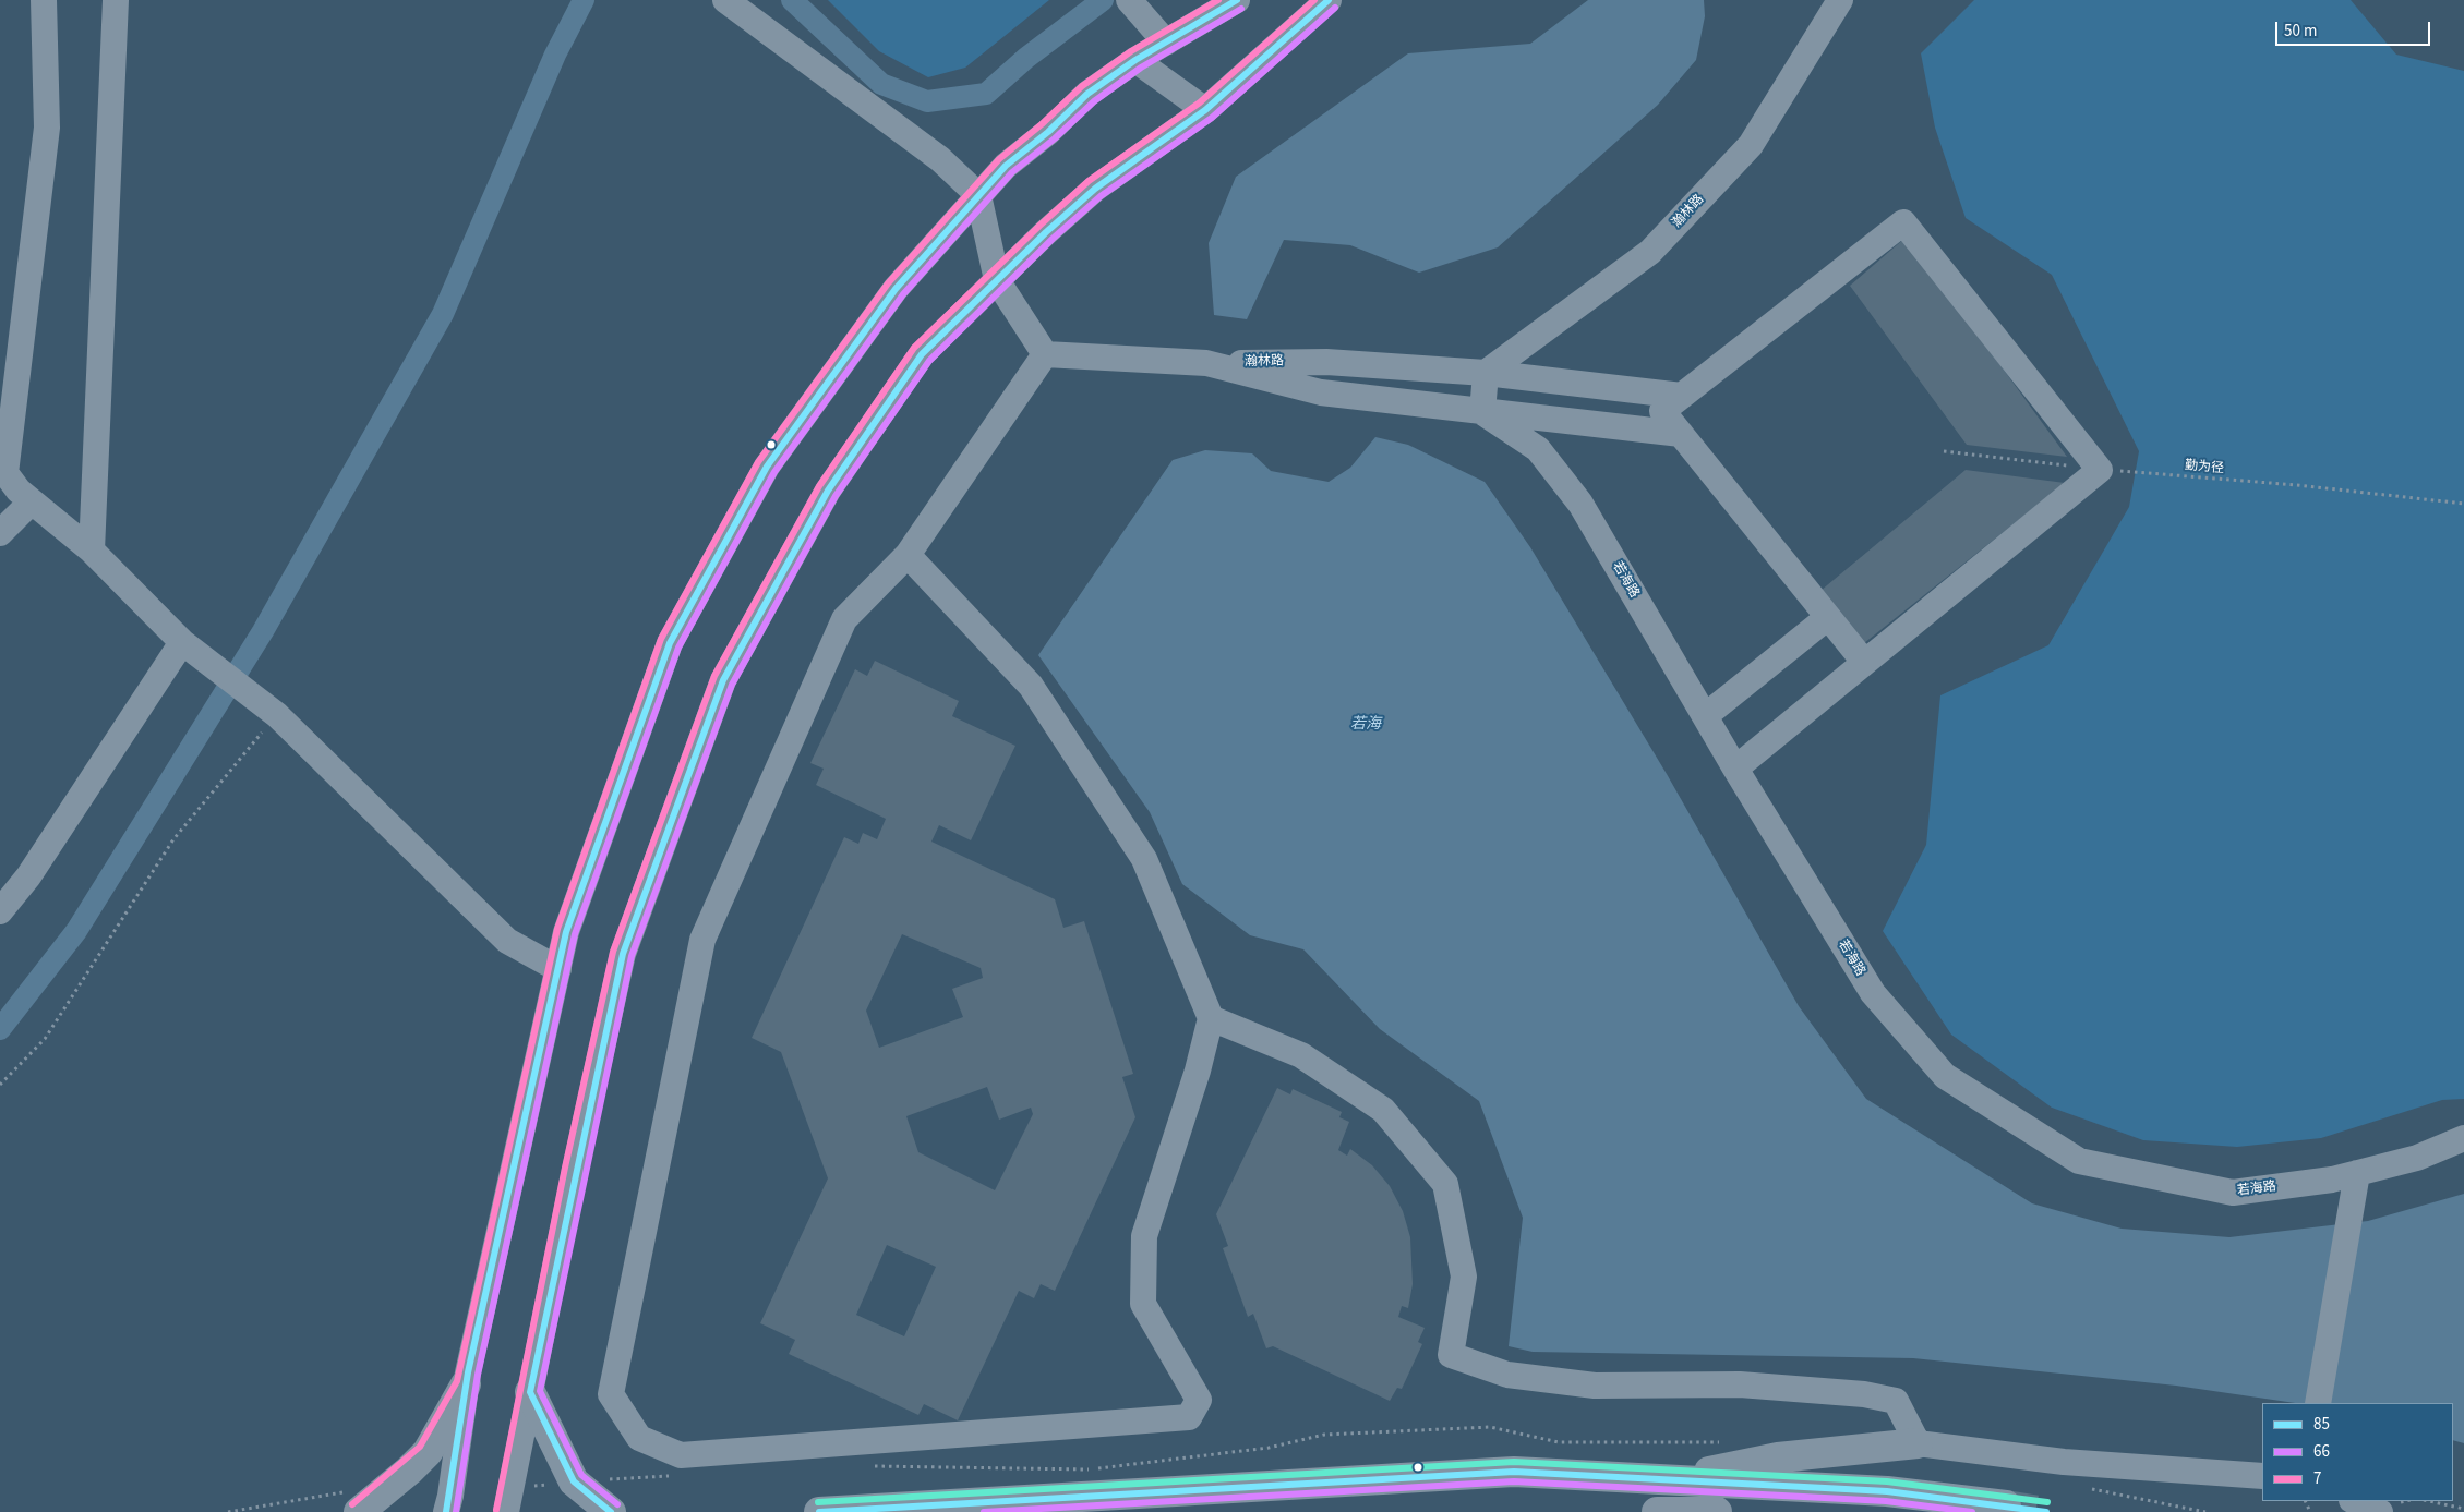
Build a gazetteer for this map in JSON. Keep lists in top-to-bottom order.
{
  "streets": {
    "street": ["瀚林路", "若海路"],
    "path": ["勤为径"]
  },
  "water": ["若海"],
  "lines": ["transit line 85", "transit line 7", "transit line 66"],
  "legend": ["85", "66", "7"],
  "scale_bar": "50 m"
}
